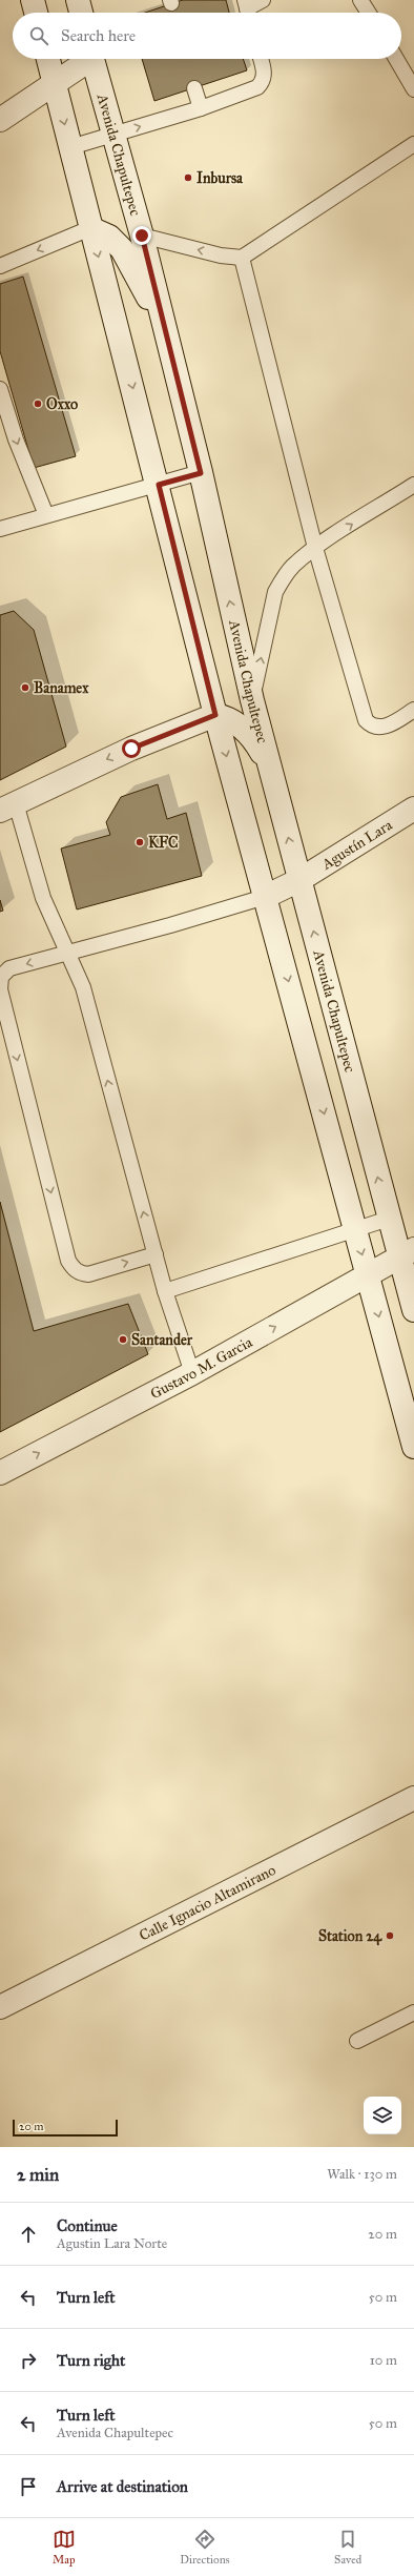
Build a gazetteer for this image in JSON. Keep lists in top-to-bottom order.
{
  "streets": {
    "main road": [
      "Avenida Chapultepec",
      "Agustín Lara",
      "Gustavo M. Garcia",
      "Calle Ignacio Altamirano"
    ]
  },
  "crossings": [
    ["Avenida Chapultepec", "Agustín Lara"],
    ["Avenida Chapultepec", "Gustavo M. Garcia"]
  ],
  "one_way": ["Gustavo M. Garcia"],
  "places": [
    "Inbursa",
    "Oxxo",
    "Banamex",
    "KFC",
    "Santander",
    "Station 24"
  ],
  "scale_bar": "20 m",
  "page": {
    "search": "Search here",
    "scale": "20 m",
    "heading": ["2 min", "Walk · 130 m"],
    "list": [
      ["Continue", "Agustin Lara Norte", "20 m"],
      ["Turn left", "50 m"],
      ["Turn right", "10 m"],
      ["Turn left", "Avenida Chapultepec", "50 m"],
      "Arrive at destination"
    ],
    "nav": ["Map", "Directions", "Saved"]
  }
}
